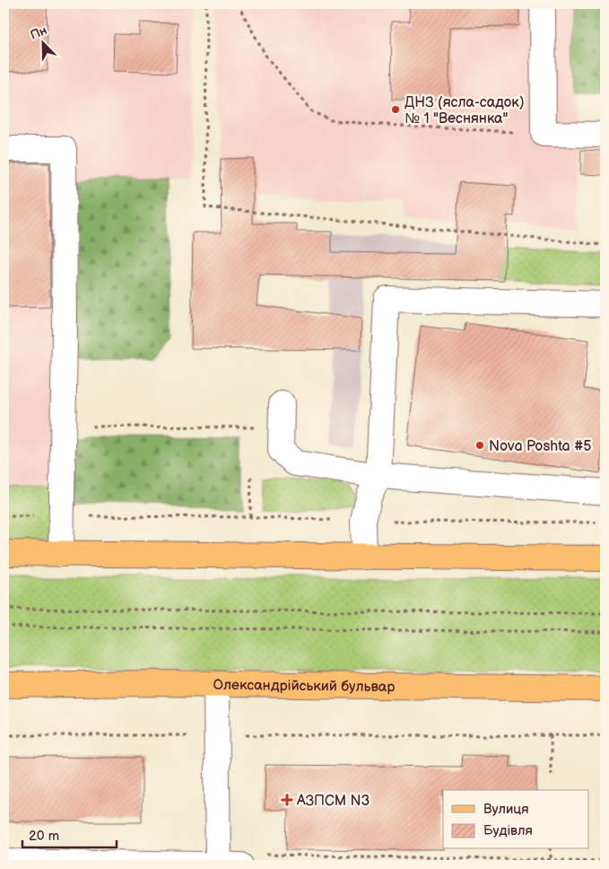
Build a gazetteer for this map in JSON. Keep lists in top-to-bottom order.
{
  "streets": {
    "main road": ["Олександрійський бульвар"]
  },
  "places": {
    "other": ["ДНЗ (ясла-садок) № 1 \"Веснянка\"", "Nova Poshta #5"],
    "health": ["АЗПСМ N3"]
  },
  "legend": ["Вулиця", "Будівля"],
  "scale_bar": "20 m",
  "north": "top left"
}
